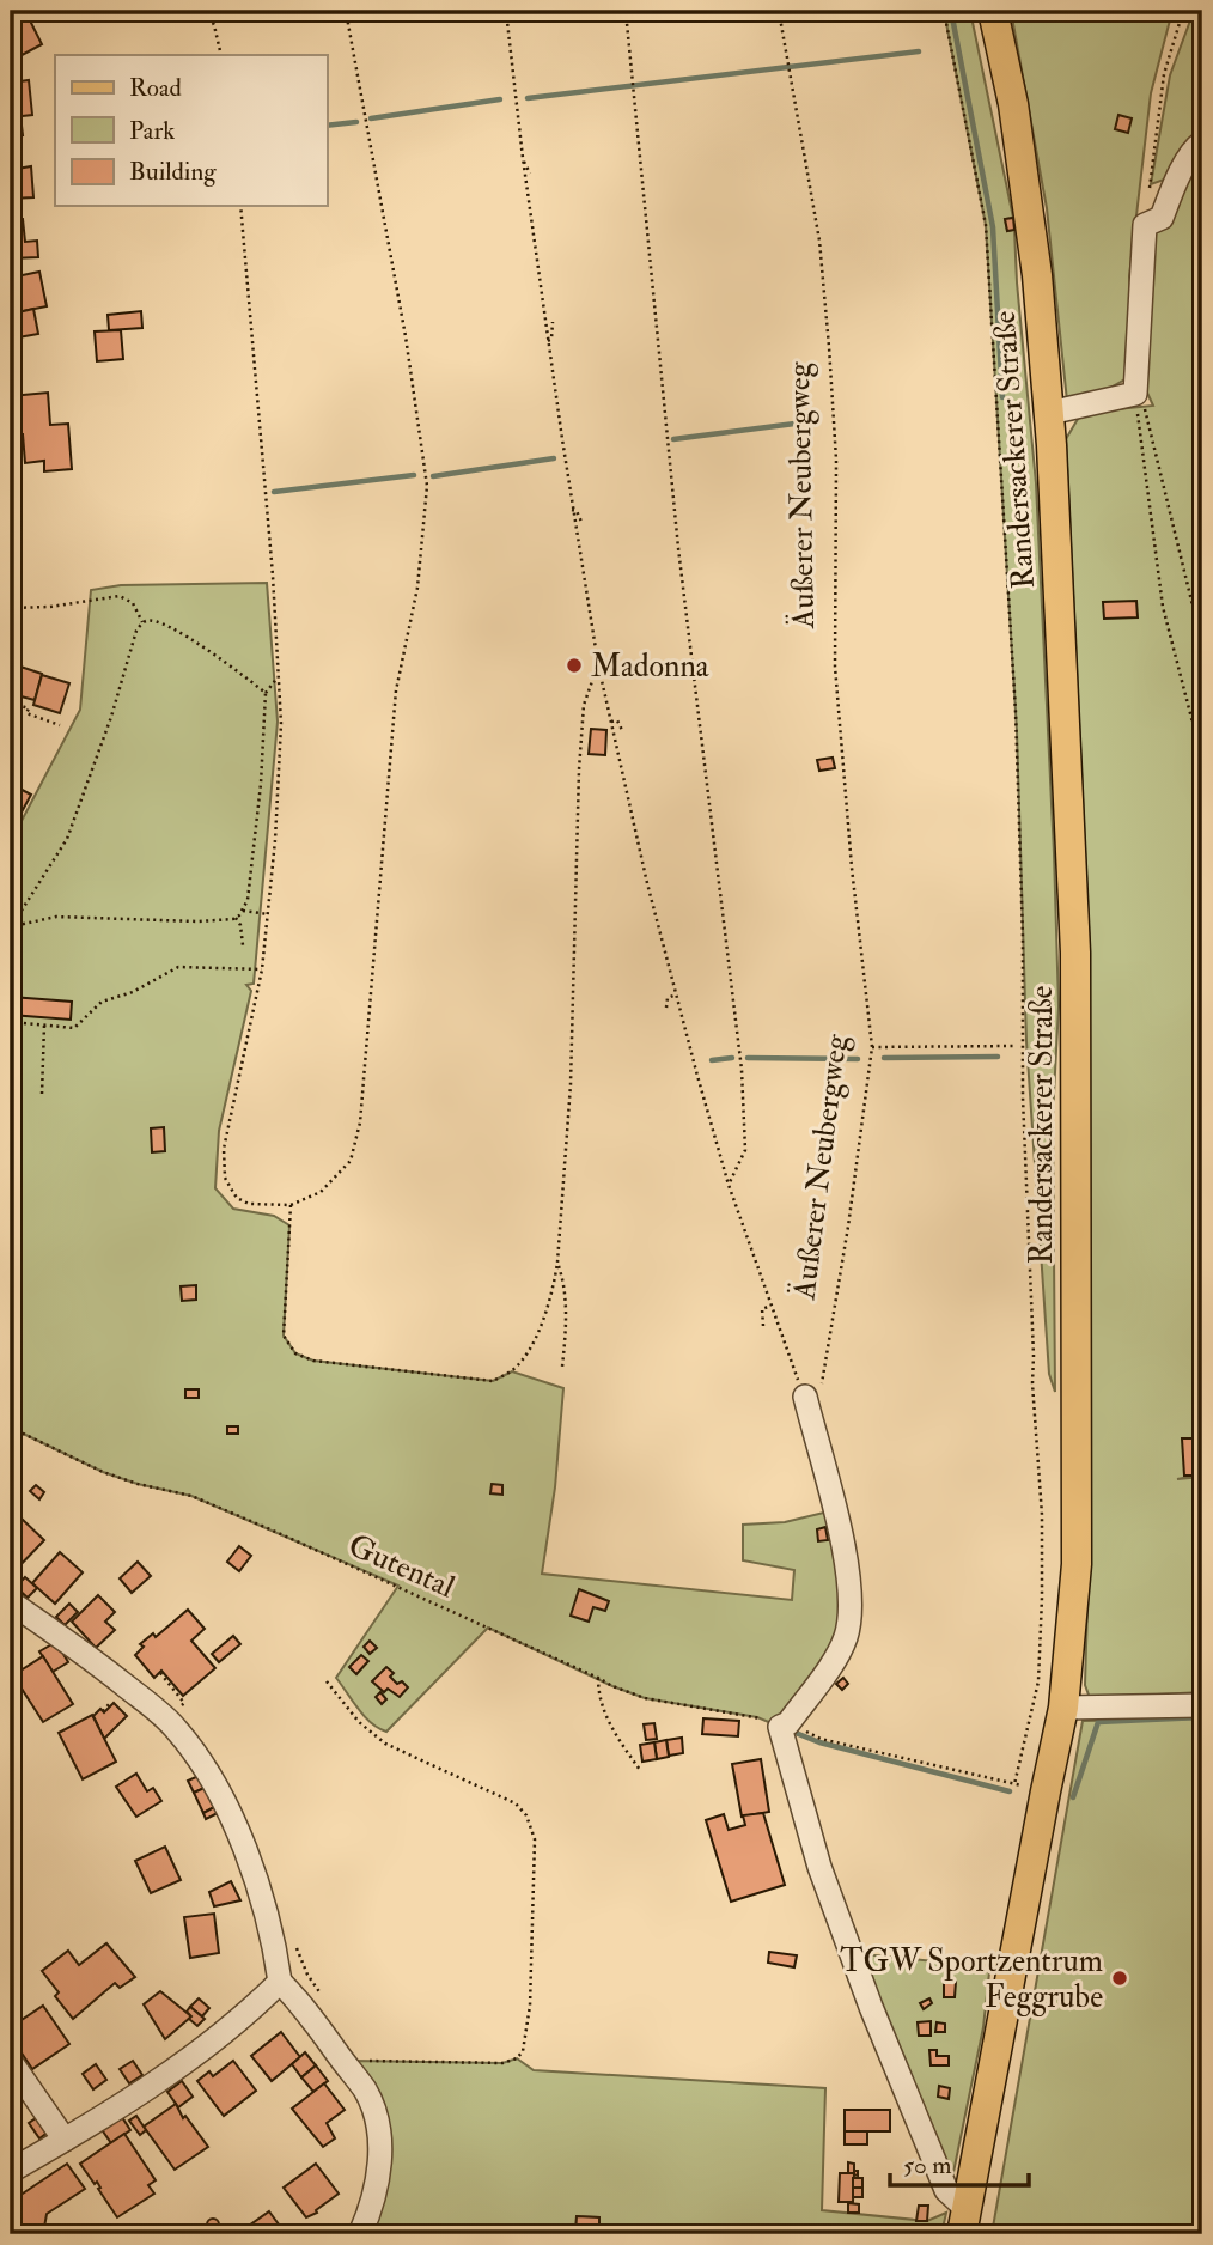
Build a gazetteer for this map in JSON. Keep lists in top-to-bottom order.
{
  "streets": {
    "main road": ["Randersackerer Straße"],
    "path": ["Äußerer Neubergweg", "Gutental"]
  },
  "places": ["Madonna", "TGW Sportzentrum Feggrube"],
  "legend": ["Road", "Park", "Building"],
  "scale_bar": "50 m"
}
